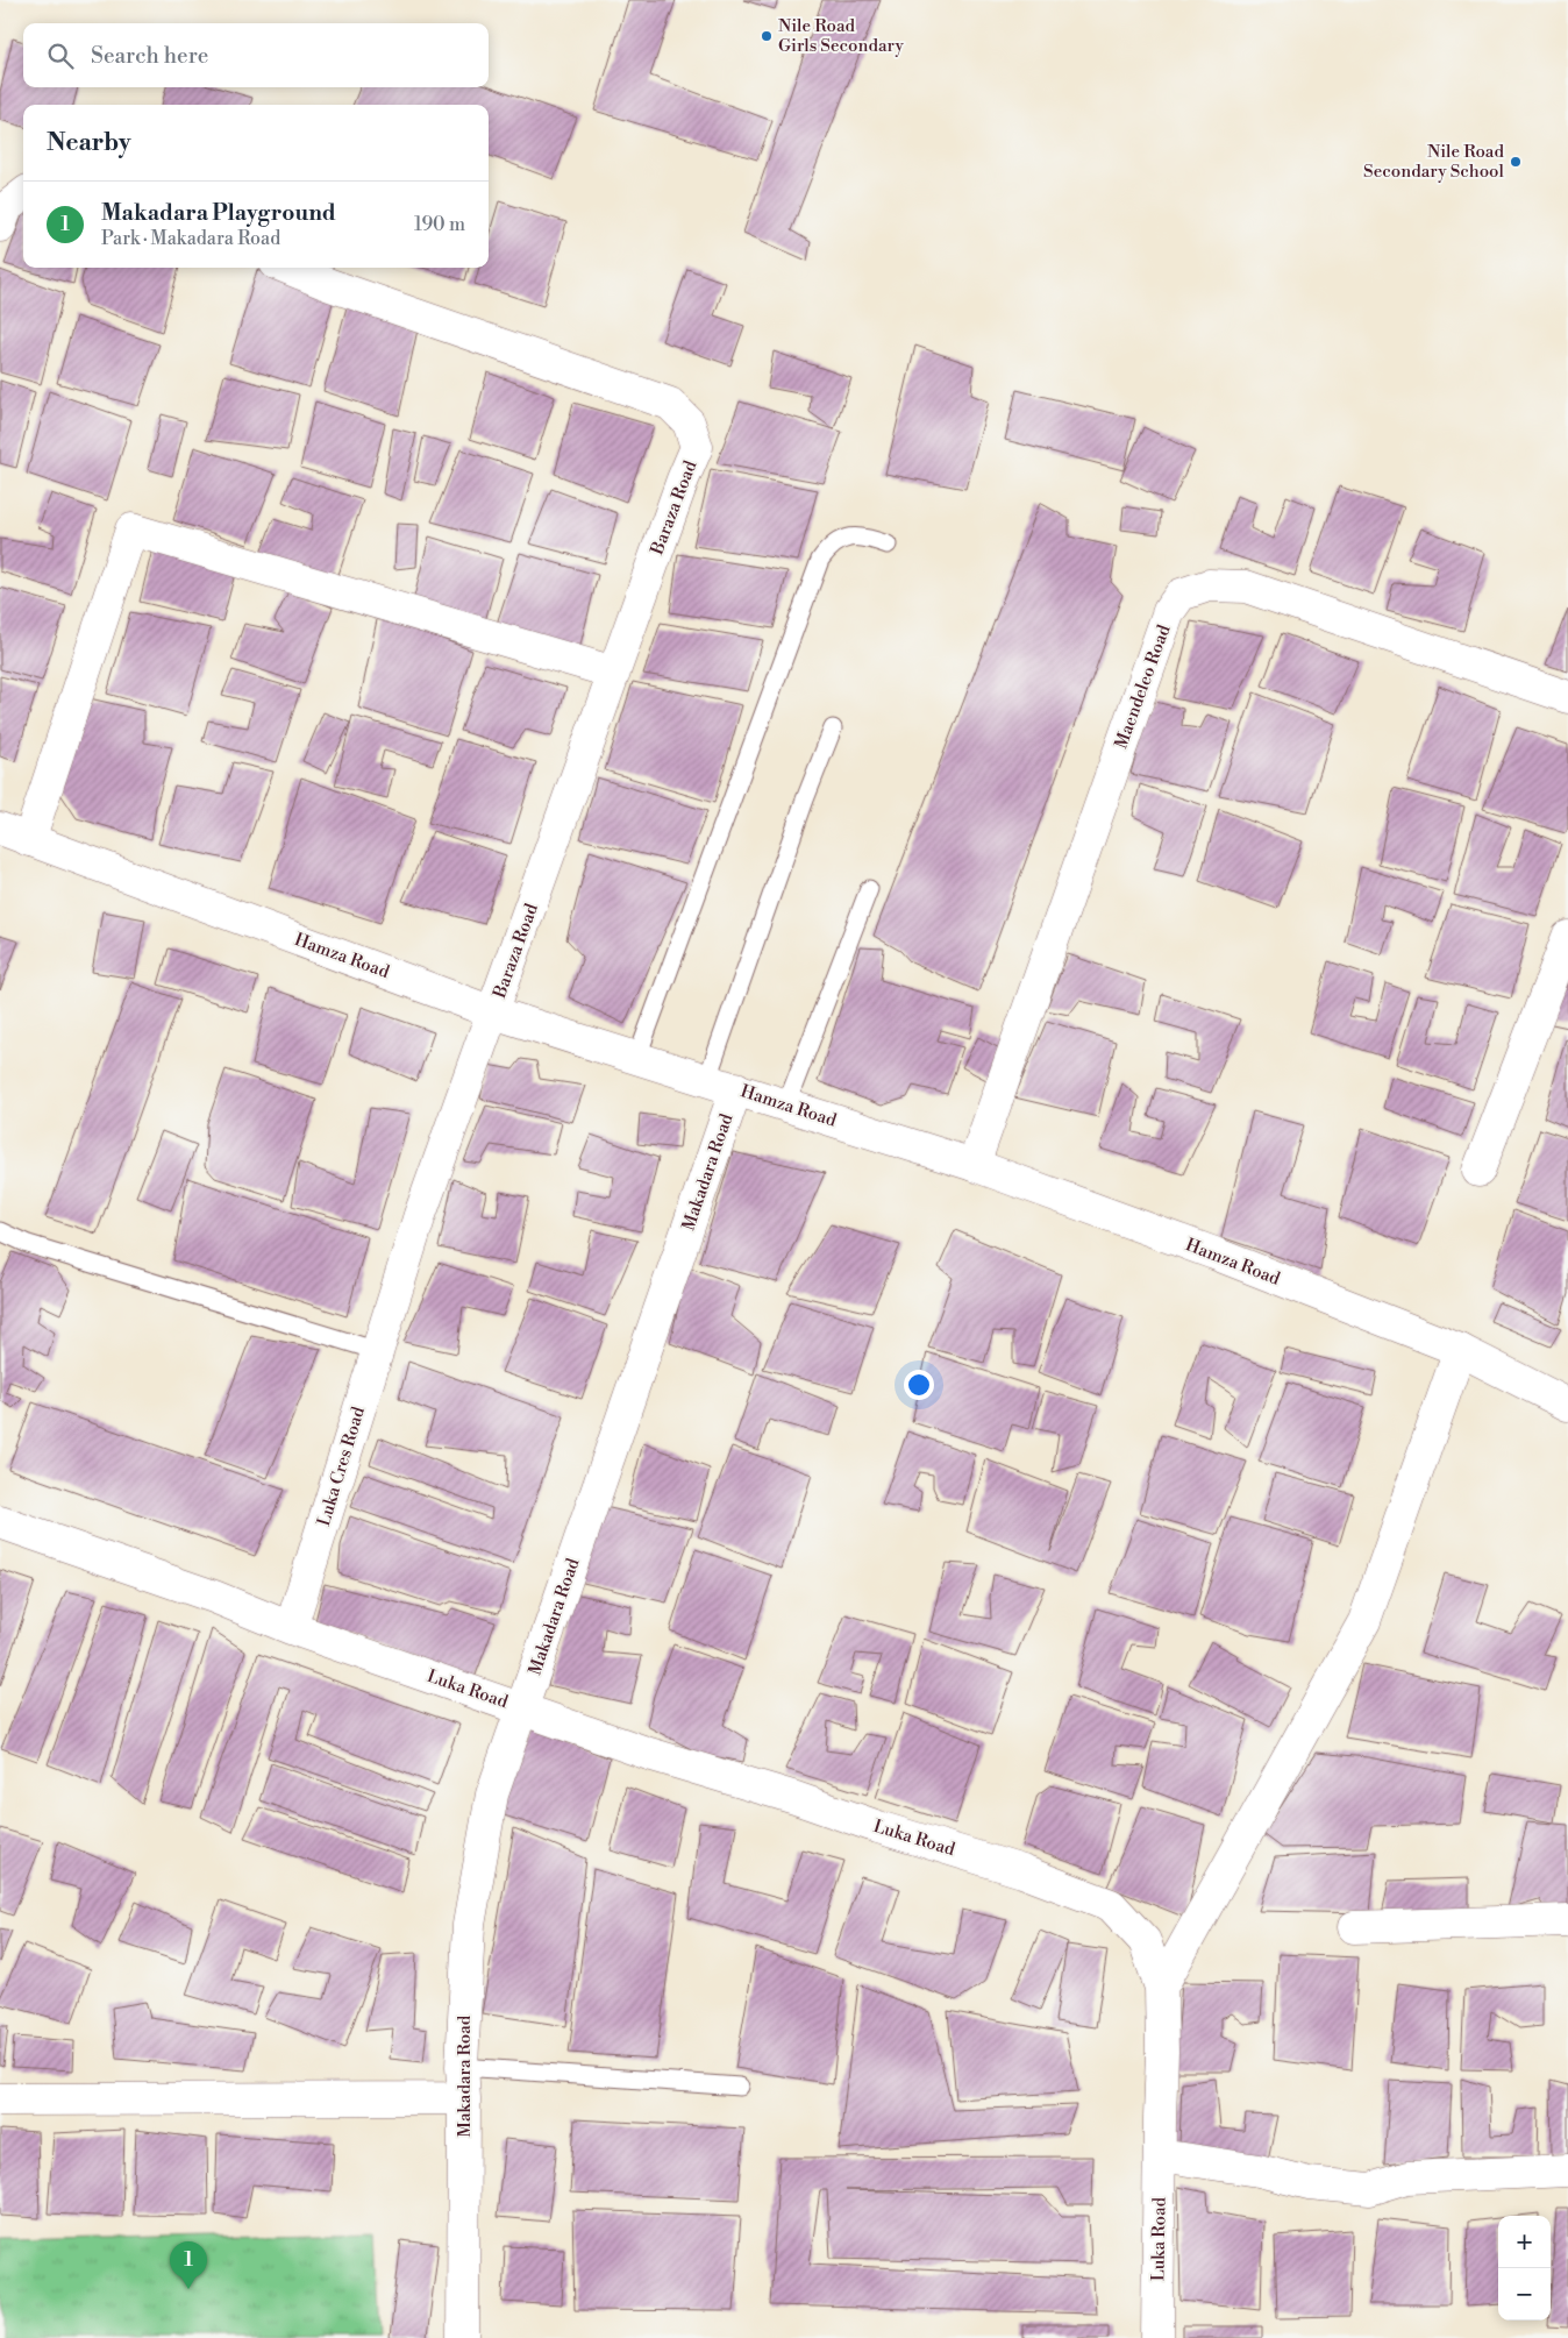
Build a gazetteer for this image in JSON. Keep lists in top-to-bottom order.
{
  "streets": {
    "street": [
      "Baraza Road",
      "Maendeleo Road",
      "Hamza Road",
      "Makadara Road",
      "Luka Cres Road",
      "Luka Road"
    ]
  },
  "crossings": [
    ["Baraza Road", "Hamza Road"],
    ["Baraza Road", "Luka Cres Road"],
    ["Maendeleo Road", "Hamza Road"],
    ["Hamza Road", "Makadara Road"],
    ["Hamza Road", "Luka Cres Road"],
    ["Makadara Road", "Luka Road"],
    ["Luka Cres Road", "Luka Road"]
  ],
  "places": ["Nile Road Girls Secondary", "Nile Road Secondary School"],
  "page": {
    "search": "Search here",
    "heading": "Nearby",
    "list": [
      {
        "mark": "1",
        "name": "Makadara Playground",
        "note": "Park · Makadara Road",
        "value": "190 m"
      }
    ],
    "map_buttons": ["+", "−"],
    "pins": "1"
  }
}
